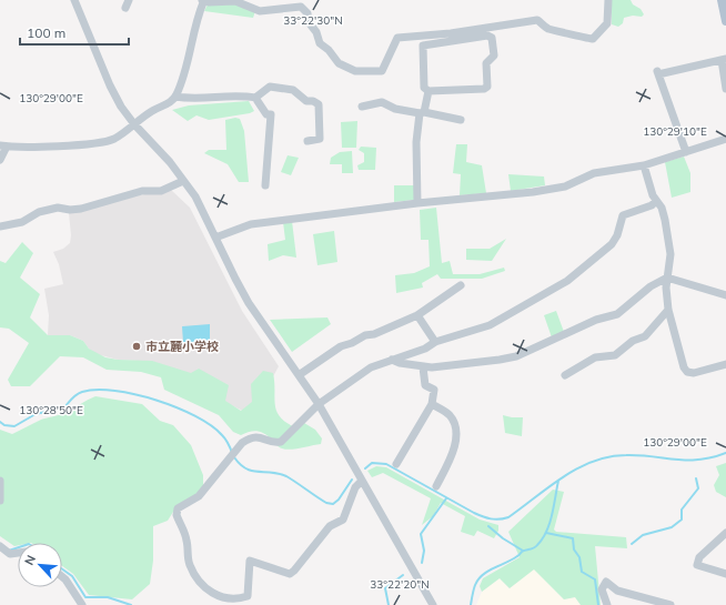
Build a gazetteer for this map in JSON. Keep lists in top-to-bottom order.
{
  "places": ["市立麓小学校"],
  "scale_bar": "100 m",
  "north": "top left",
  "coordinates": [
    "33°22'30\"N",
    "130°29'00\"E",
    "130°29'10\"E",
    "130°28'50\"E",
    "33°22'20\"N"
  ]
}
